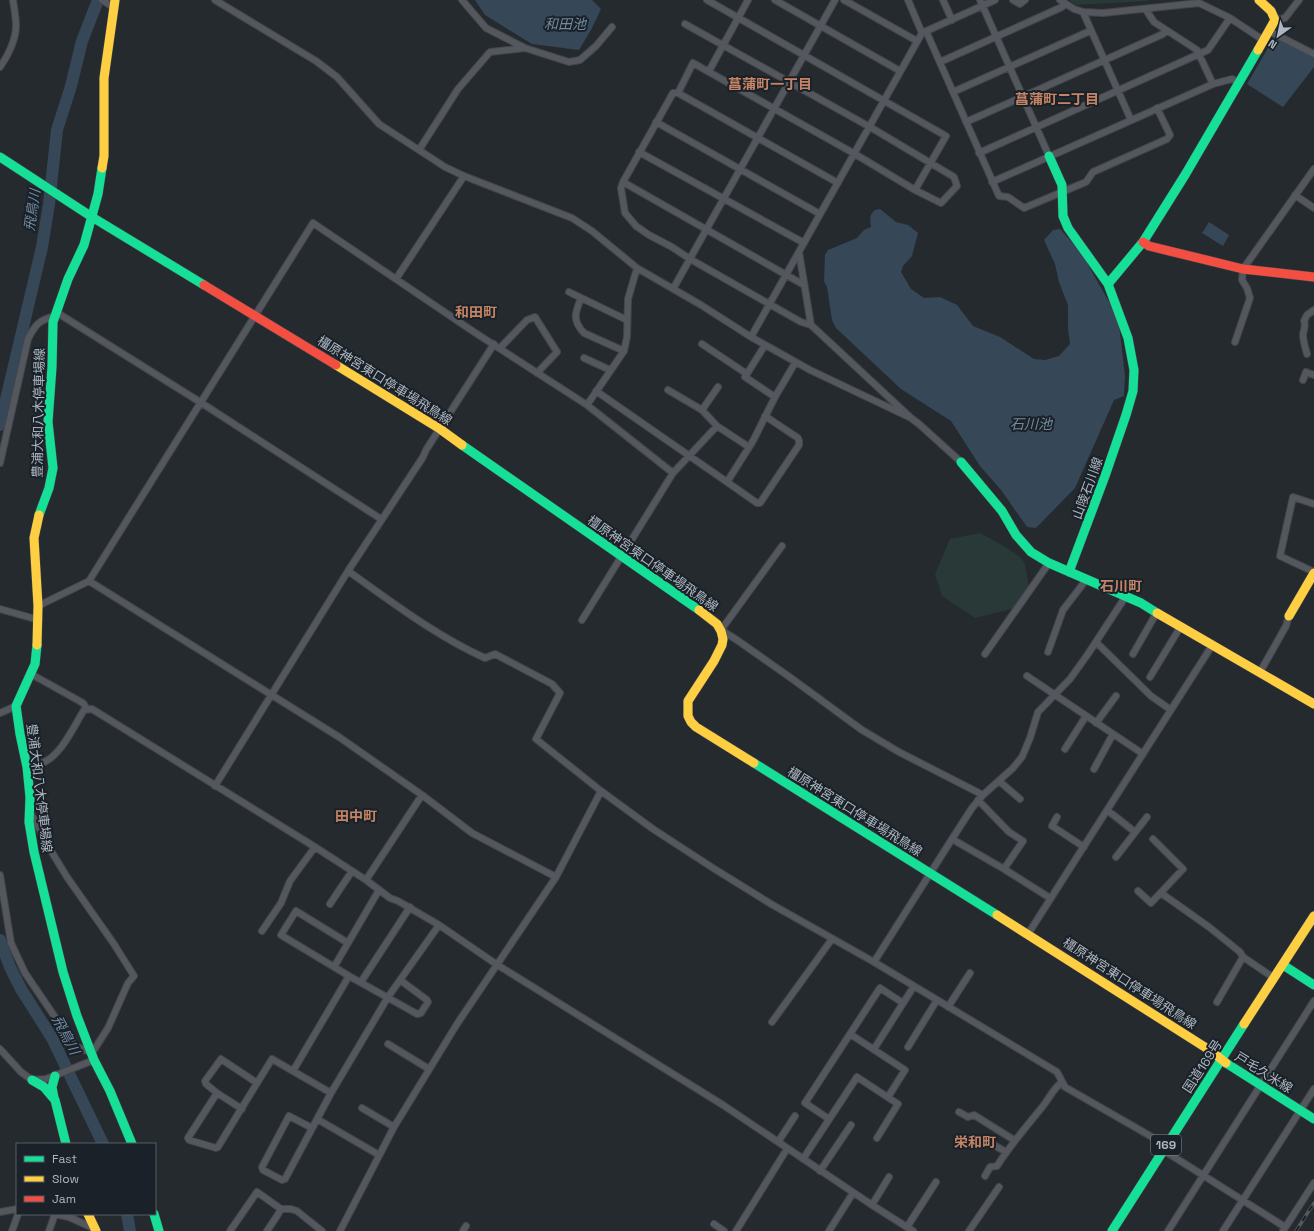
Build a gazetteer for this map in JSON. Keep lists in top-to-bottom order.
{
  "streets": {
    "main road": [
      "橿原神宮東口停車場飛鳥線",
      "豊浦大和八木停車場線",
      "山陵石川線",
      "国道169号",
      "戸毛久米線",
      "169"
    ]
  },
  "crossings": [
    ["橿原神宮東口停車場飛鳥線", "豊浦大和八木停車場線"],
    ["橿原神宮東口停車場飛鳥線", "国道169号"],
    ["橿原神宮東口停車場飛鳥線", "戸毛久米線"],
    ["国道169号", "戸毛久米線"]
  ],
  "districts": [
    "菖蒲町一丁目",
    "菖蒲町二丁目",
    "和田町",
    "石川町",
    "田中町",
    "栄和町"
  ],
  "water": ["和田池", "飛鳥川", "石川池"],
  "legend": ["Fast", "Slow", "Jam"],
  "north": "bottom left"
}
